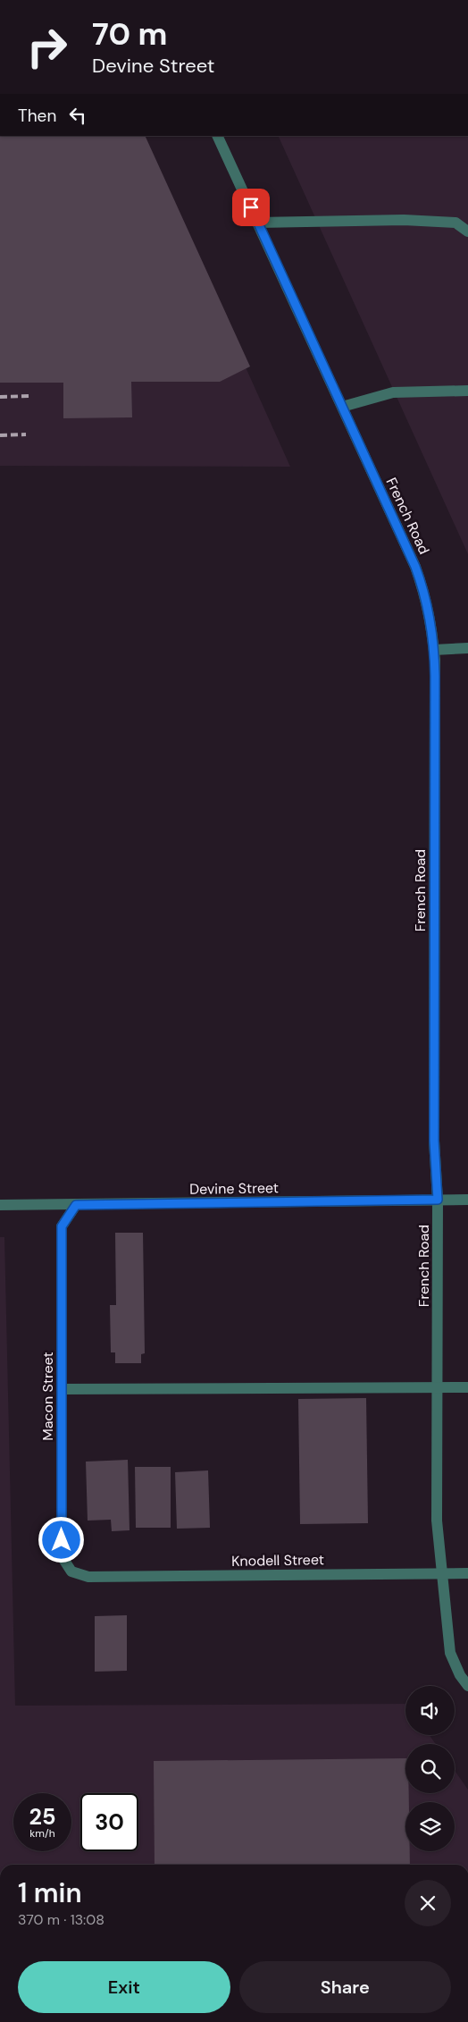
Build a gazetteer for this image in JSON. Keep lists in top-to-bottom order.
{
  "streets": {
    "street": [
      "French Road",
      "Devine Street",
      "Macon Street",
      "Knodell Street"
    ]
  },
  "crossings": [
    ["French Road", "Devine Street"],
    ["French Road", "Knodell Street"],
    ["Devine Street", "Macon Street"],
    ["Macon Street", "Knodell Street"]
  ],
  "page": {
    "turn": ["70 m", "Devine Street"],
    "then": "Then",
    "speed": "25 km/h",
    "limit": "30",
    "heading": ["1 min", "370 m · 13:08"],
    "buttons": ["Exit", "Share"]
  }
}
